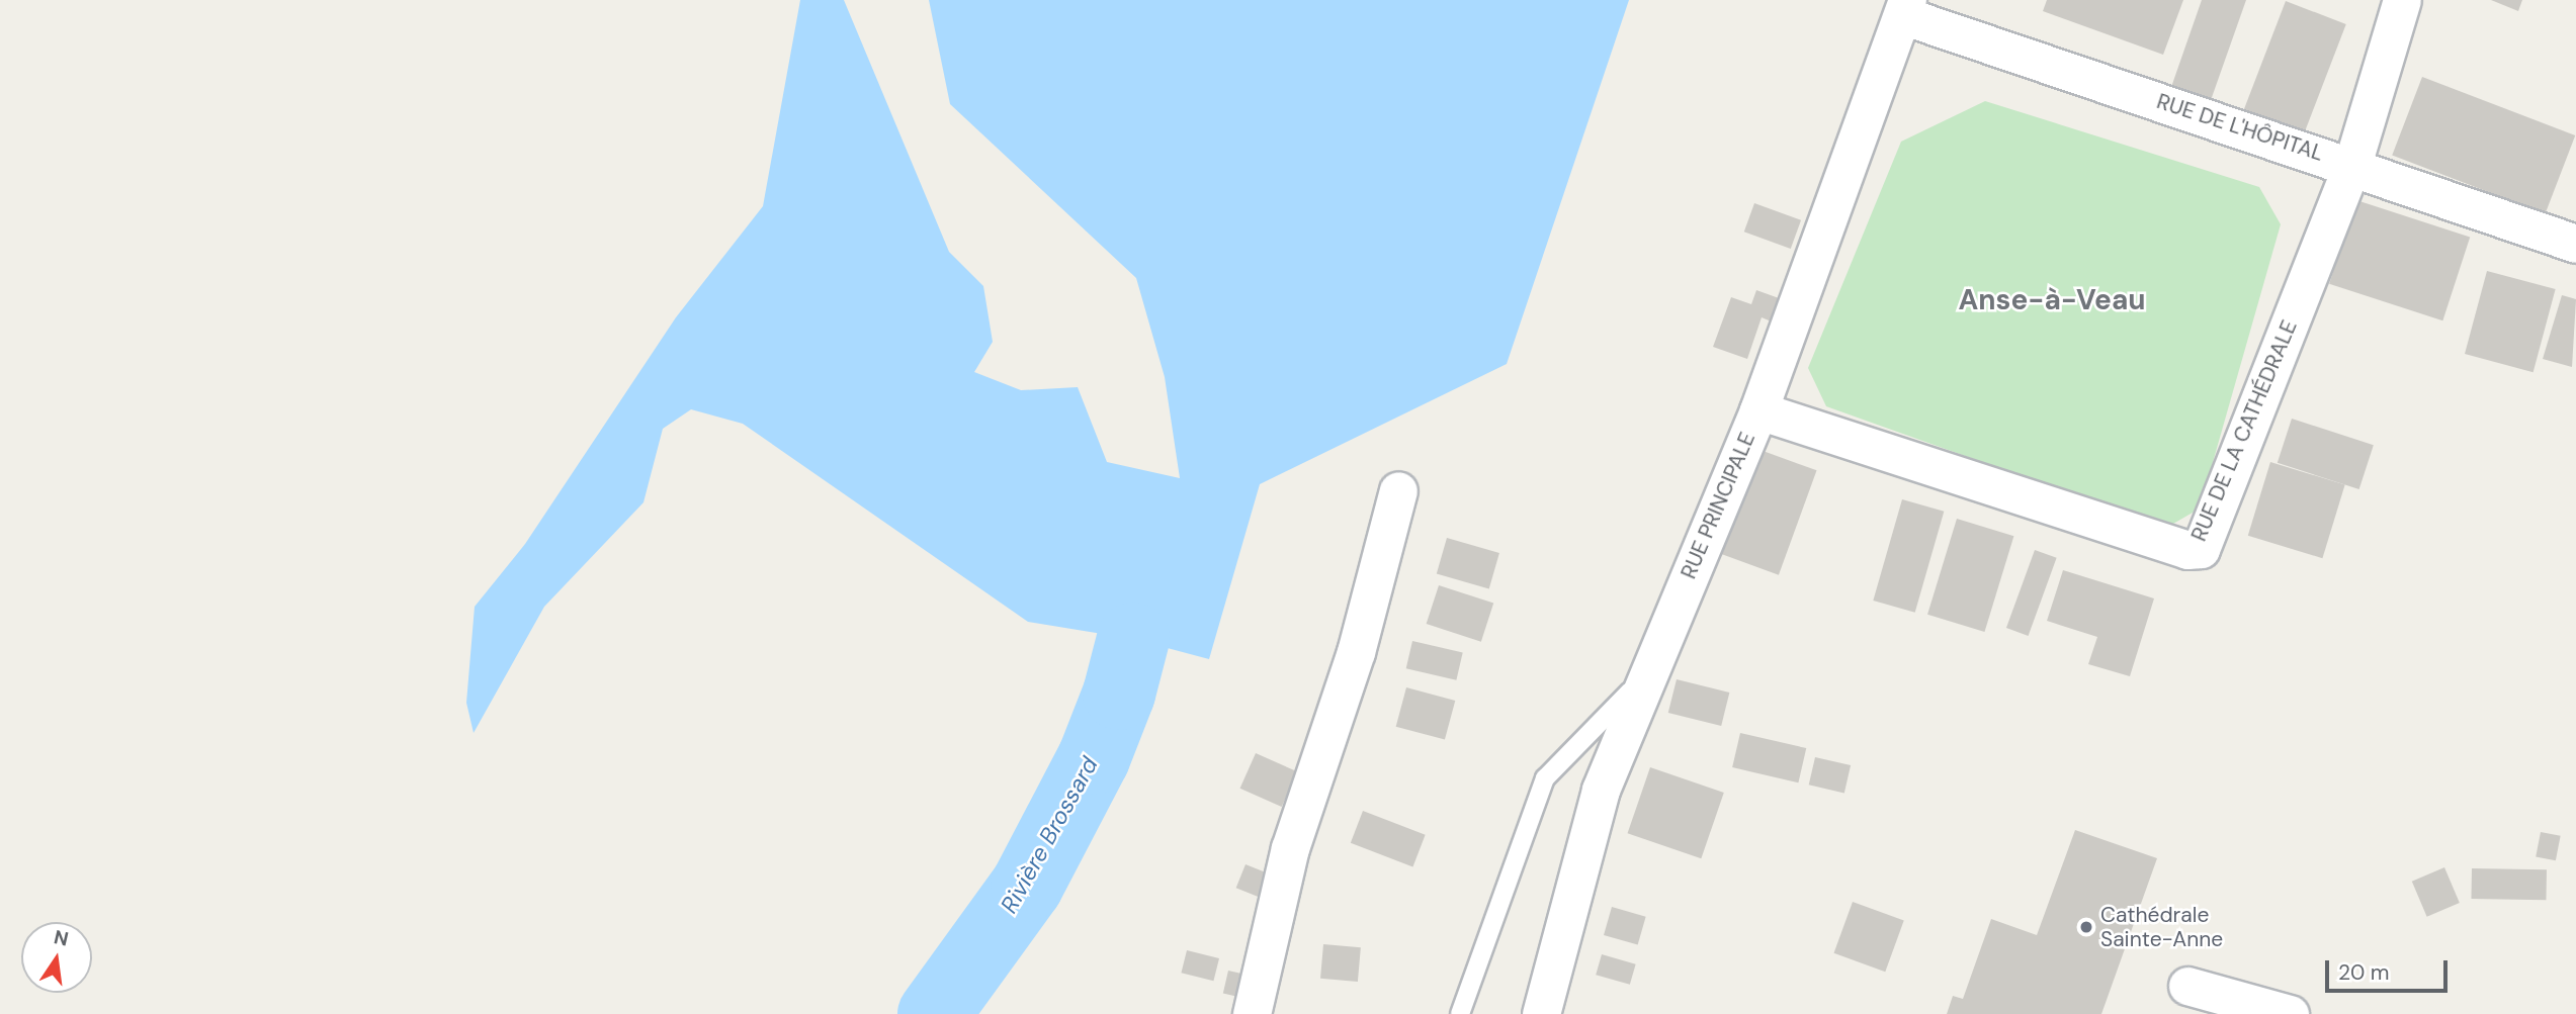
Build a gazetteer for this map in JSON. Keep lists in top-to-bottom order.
{
  "streets": {
    "street": ["RUE DE L'HÔPITAL", "RUE DE LA CATHÉDRALE", "RUE PRINCIPALE"]
  },
  "crossings": [
    ["RUE DE L'HÔPITAL", "RUE DE LA CATHÉDRALE"],
    ["RUE DE L'HÔPITAL", "RUE PRINCIPALE"],
    ["RUE DE LA CATHÉDRALE", "RUE PRINCIPALE"]
  ],
  "districts": ["Anse-à-Veau"],
  "water": ["Rivière Brossard"],
  "places": ["Cathédrale Sainte-Anne"],
  "scale_bar": "20 m",
  "north": "top"
}
